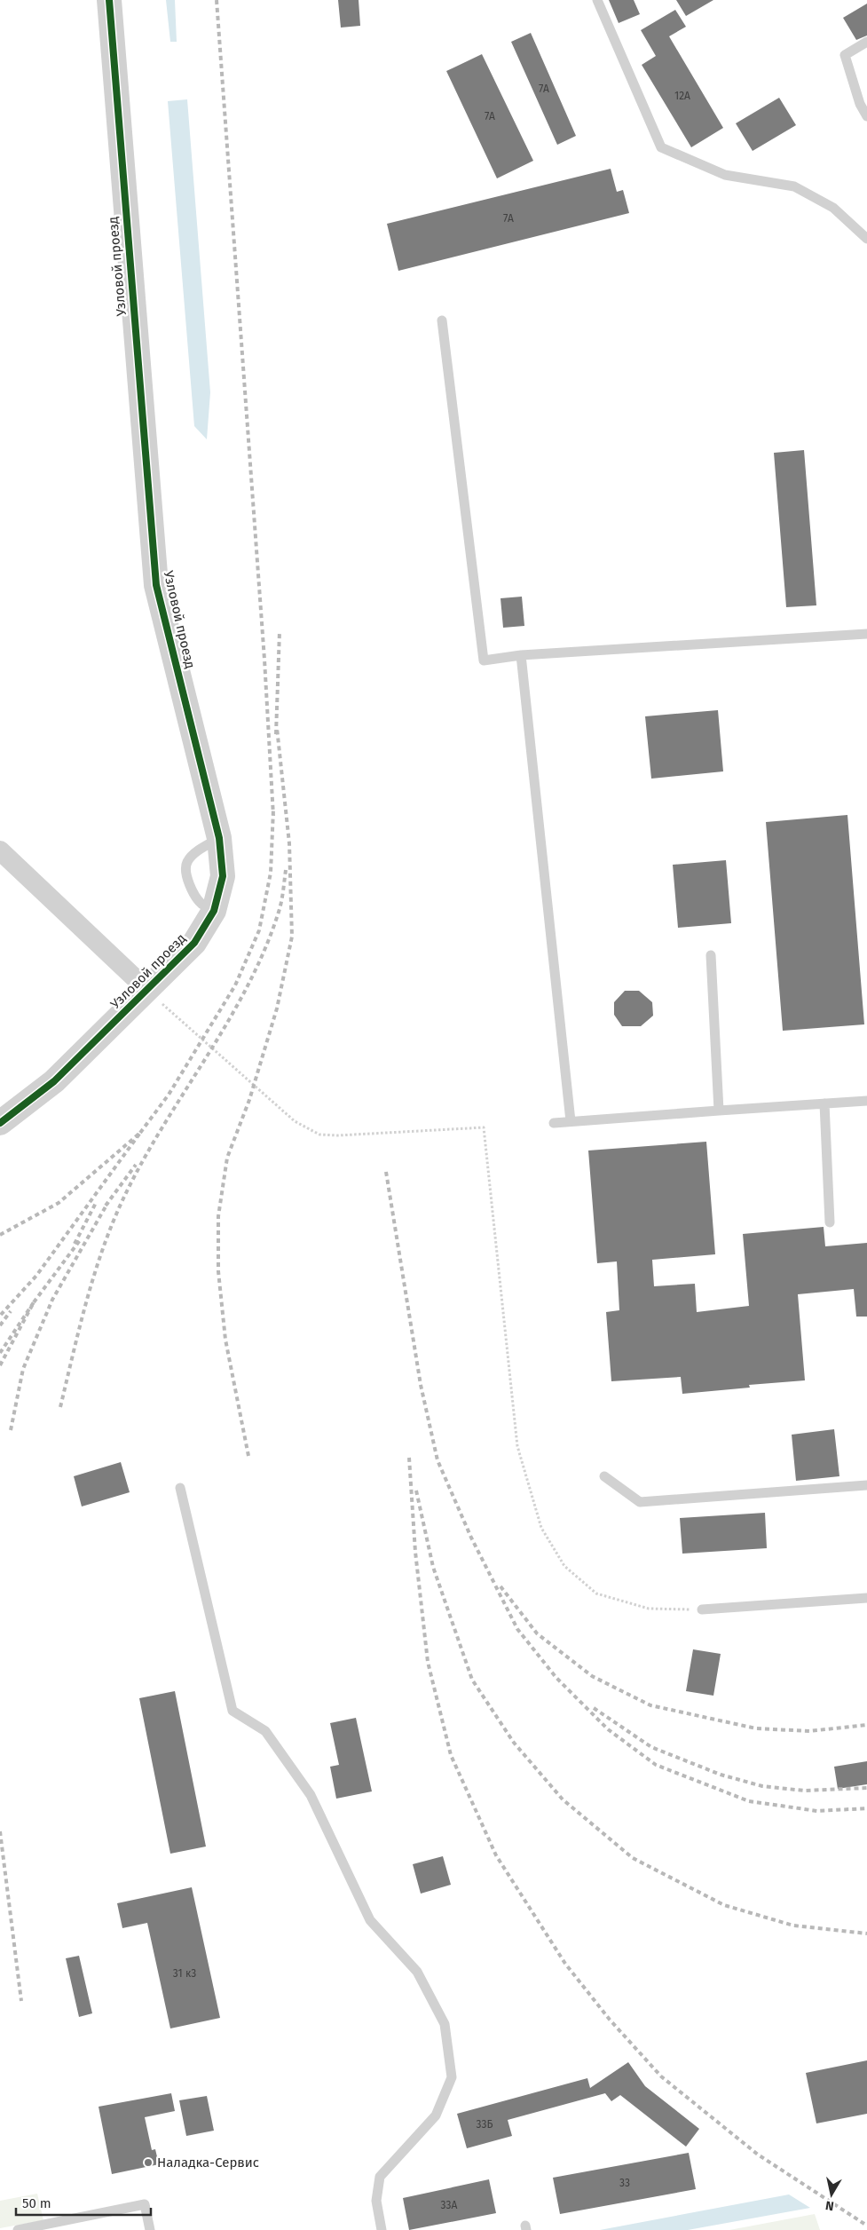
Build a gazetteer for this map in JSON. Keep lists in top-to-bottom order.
{
  "streets": {
    "street": ["Узловой проезд"]
  },
  "places": ["Наладка-Сервис"],
  "house_numbers": [
    "7А",
    "12А",
    "7А",
    "7А",
    "31 к3",
    "33Б",
    "33",
    "33А"
  ],
  "scale_bar": "50 m",
  "north": "bottom"
}
